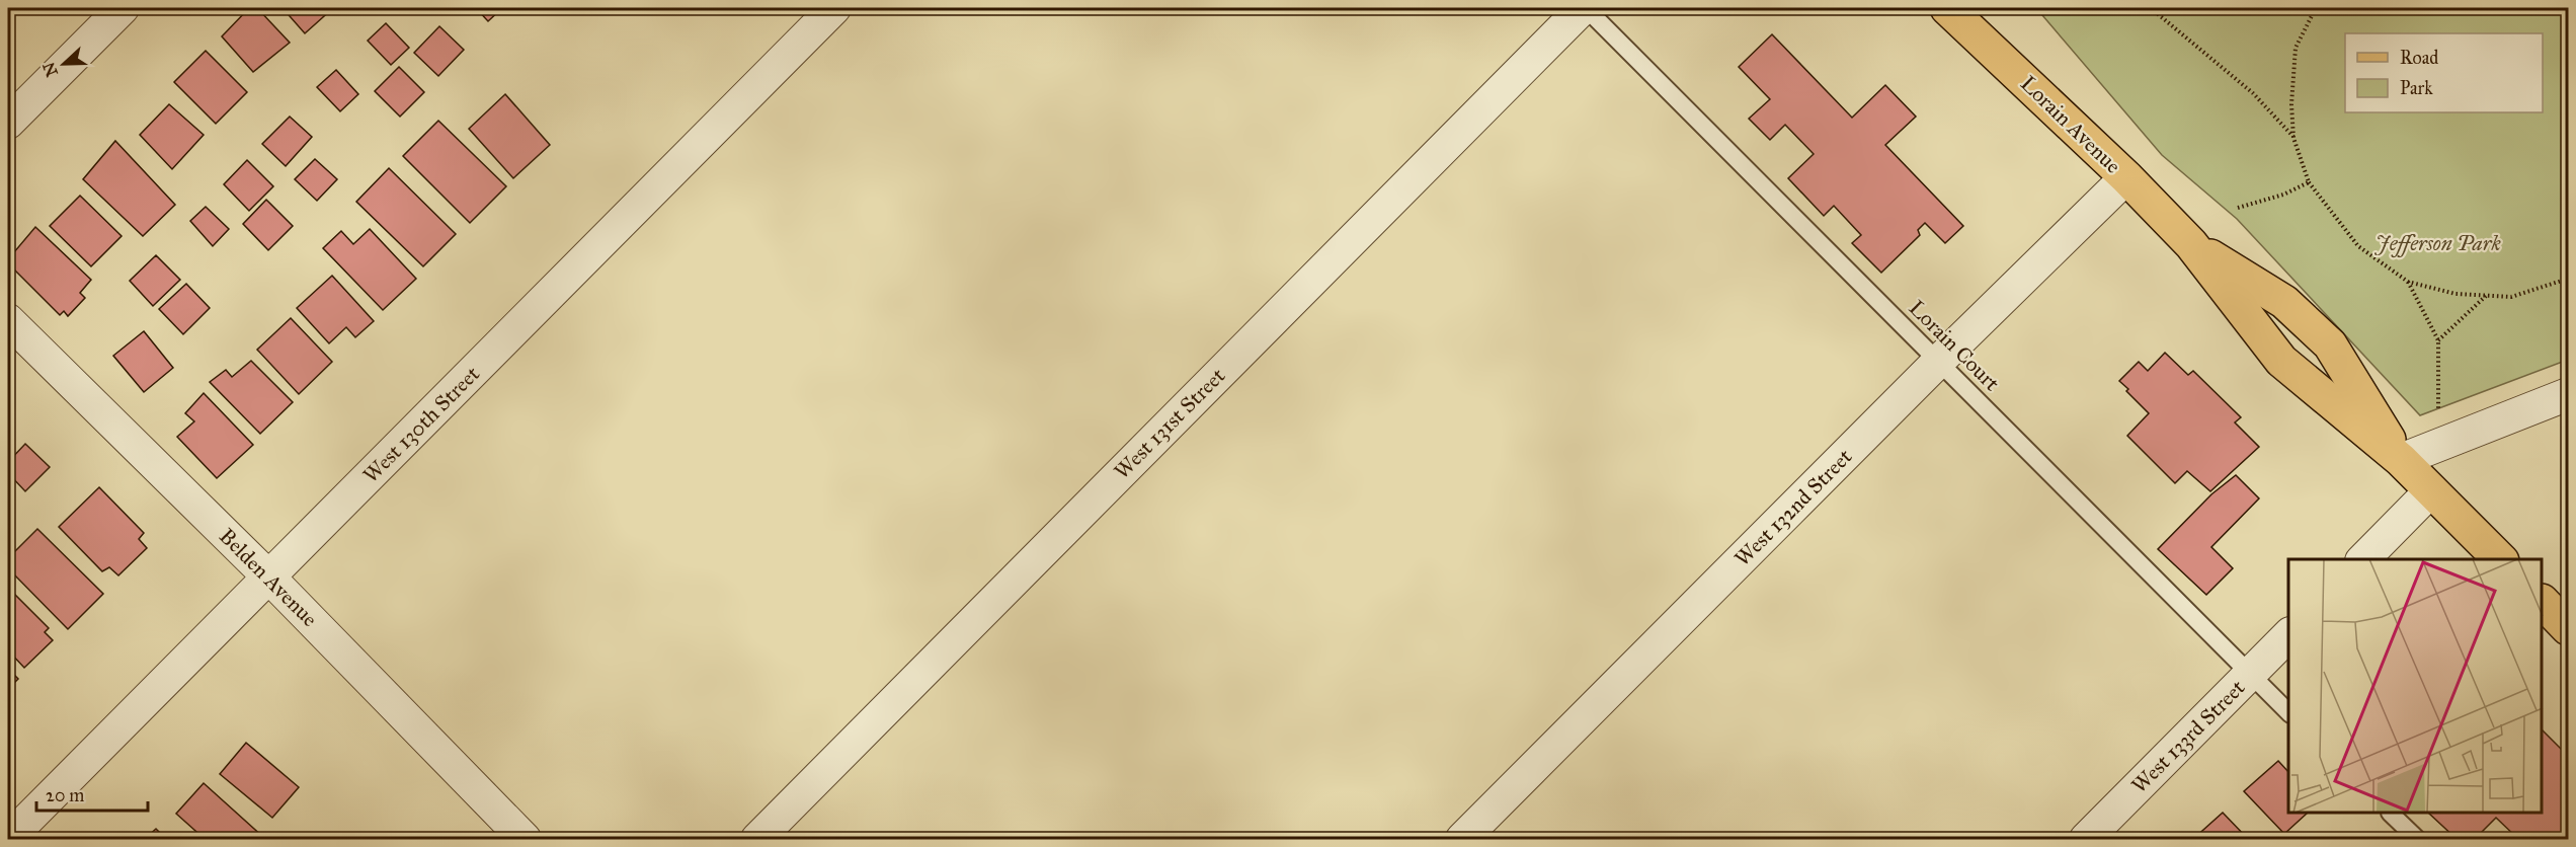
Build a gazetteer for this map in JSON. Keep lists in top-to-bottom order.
{
  "streets": {
    "main road": ["Lorain Avenue"],
    "street": [
      "West 131st Street",
      "West 130th Street",
      "West 132nd Street",
      "Belden Avenue",
      "West 133rd Street"
    ],
    "lane": ["Lorain Court"]
  },
  "crossings": [
    ["Lorain Avenue", "West 132nd Street"],
    ["Lorain Court", "West 131st Street"],
    ["Lorain Court", "West 132nd Street"],
    ["Lorain Court", "West 133rd Street"],
    ["West 130th Street", "Belden Avenue"]
  ],
  "parks": ["Jefferson Park"],
  "legend": ["Road", "Park"],
  "scale_bar": "20 m",
  "north": "left"
}
